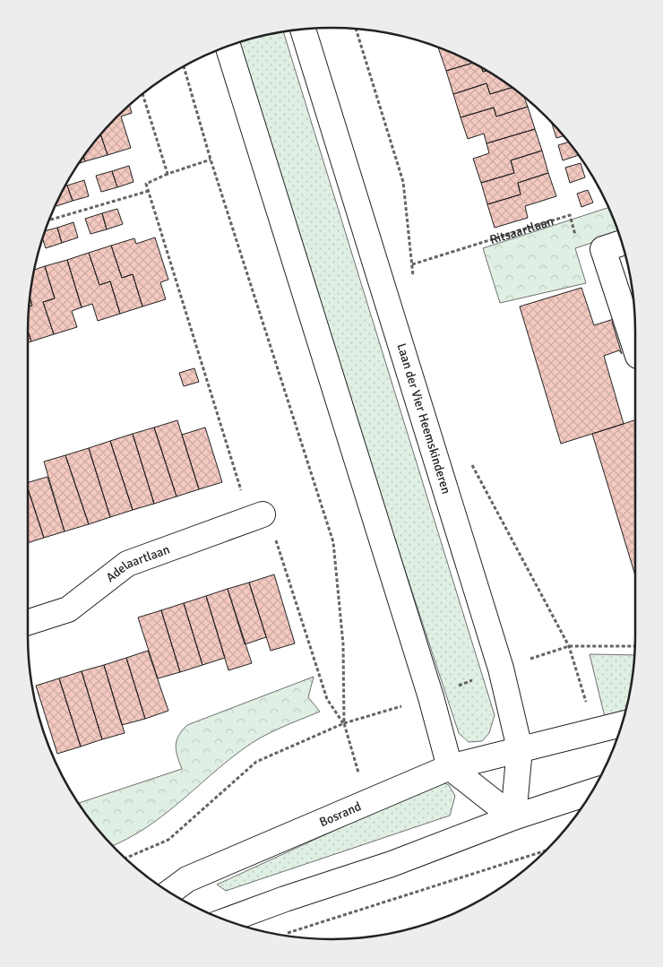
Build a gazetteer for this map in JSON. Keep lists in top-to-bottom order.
{
  "streets": {
    "street": ["Laan der Vier Heemskinderen", "Adelaartlaan", "Bosrand"],
    "path": ["Ritsaartlaan"]
  },
  "crossings": [
    ["Laan der Vier Heemskinderen", "Bosrand"]
  ]
}
